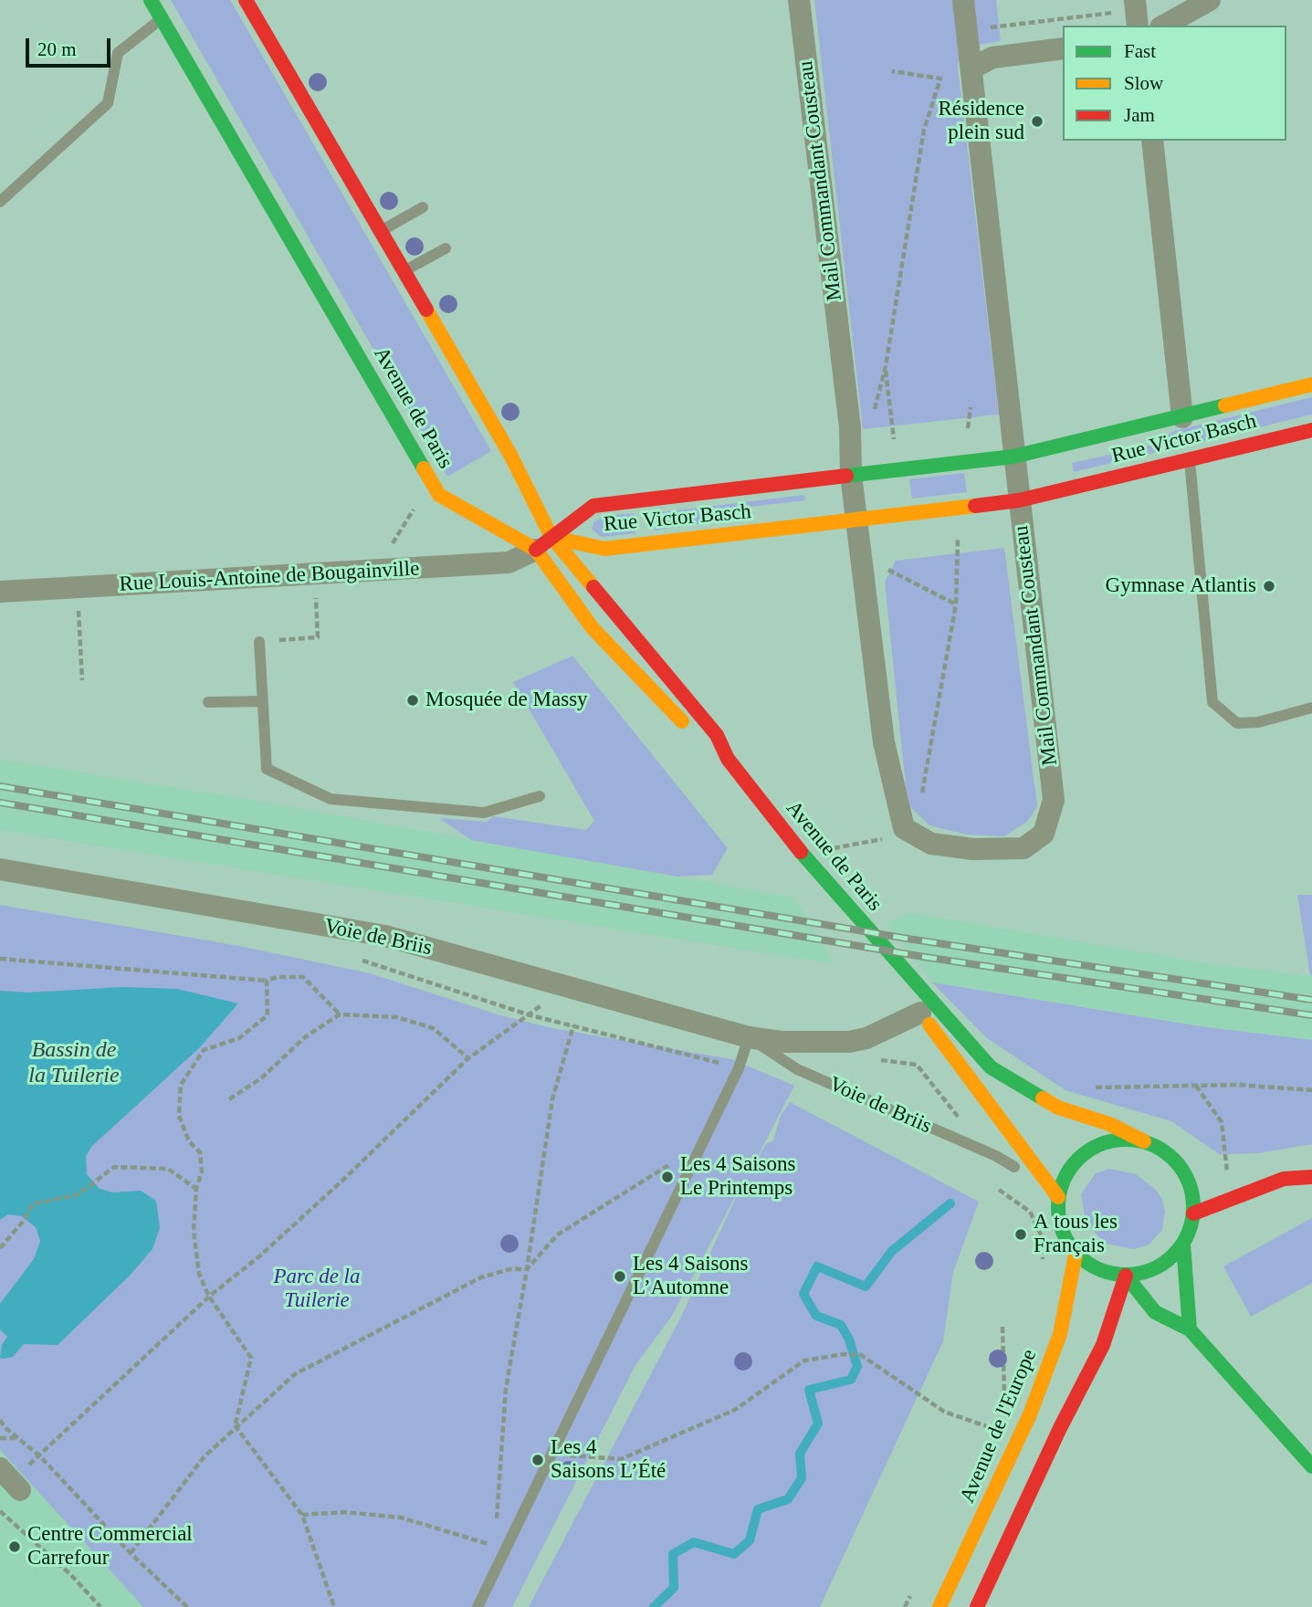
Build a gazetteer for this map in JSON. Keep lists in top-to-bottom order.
{
  "streets": {
    "street": [
      "Mail Commandant Cousteau",
      "Avenue de Paris",
      "Rue Victor Basch",
      "Rue Louis-Antoine de Bougainville",
      "Voie de Briis",
      "Avenue de l'Europe"
    ]
  },
  "crossings": [
    ["Mail Commandant Cousteau", "Rue Victor Basch"],
    ["Avenue de Paris", "Rue Victor Basch"],
    ["Avenue de Paris", "Rue Louis-Antoine de Bougainville"],
    ["Avenue de Paris", "Voie de Briis"],
    ["Avenue de Paris", "Avenue de l'Europe"],
    ["Rue Victor Basch", "Rue Louis-Antoine de Bougainville"]
  ],
  "water": ["Bassin de la Tuilerie"],
  "parks": ["Parc de la Tuilerie"],
  "places": [
    "Résidence plein sud",
    "Gymnase Atlantis",
    "Mosquée de Massy",
    "Les 4 Saisons Le Printemps",
    "A tous les Français",
    "Les 4 Saisons L’Automne",
    "Les 4 Saisons L’Été",
    "Centre Commercial Carrefour"
  ],
  "legend": ["Fast", "Slow", "Jam"],
  "scale_bar": "20 m"
}
